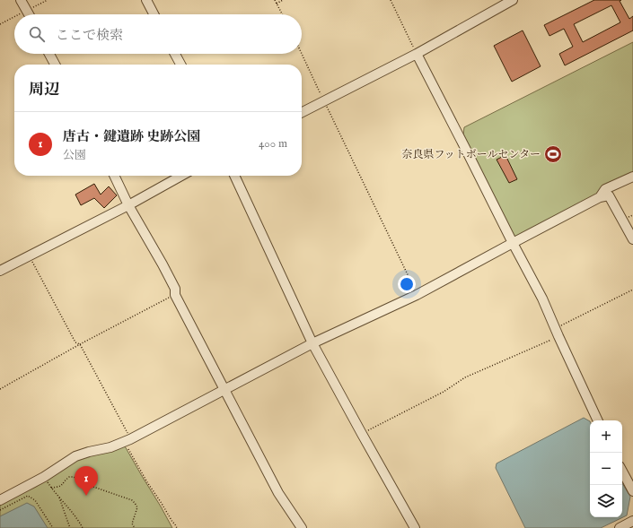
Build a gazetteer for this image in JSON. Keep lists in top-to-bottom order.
{
  "places": {
    "sports": ["奈良県フットボールセンター"]
  },
  "page": {
    "search": "ここで検索",
    "heading": "周辺",
    "list": [
      {
        "mark": "1",
        "name": "唐古・鍵遺跡 史跡公園",
        "note": "公園",
        "value": "400 m"
      }
    ],
    "map_buttons": ["+", "−"],
    "pins": "1"
  }
}
